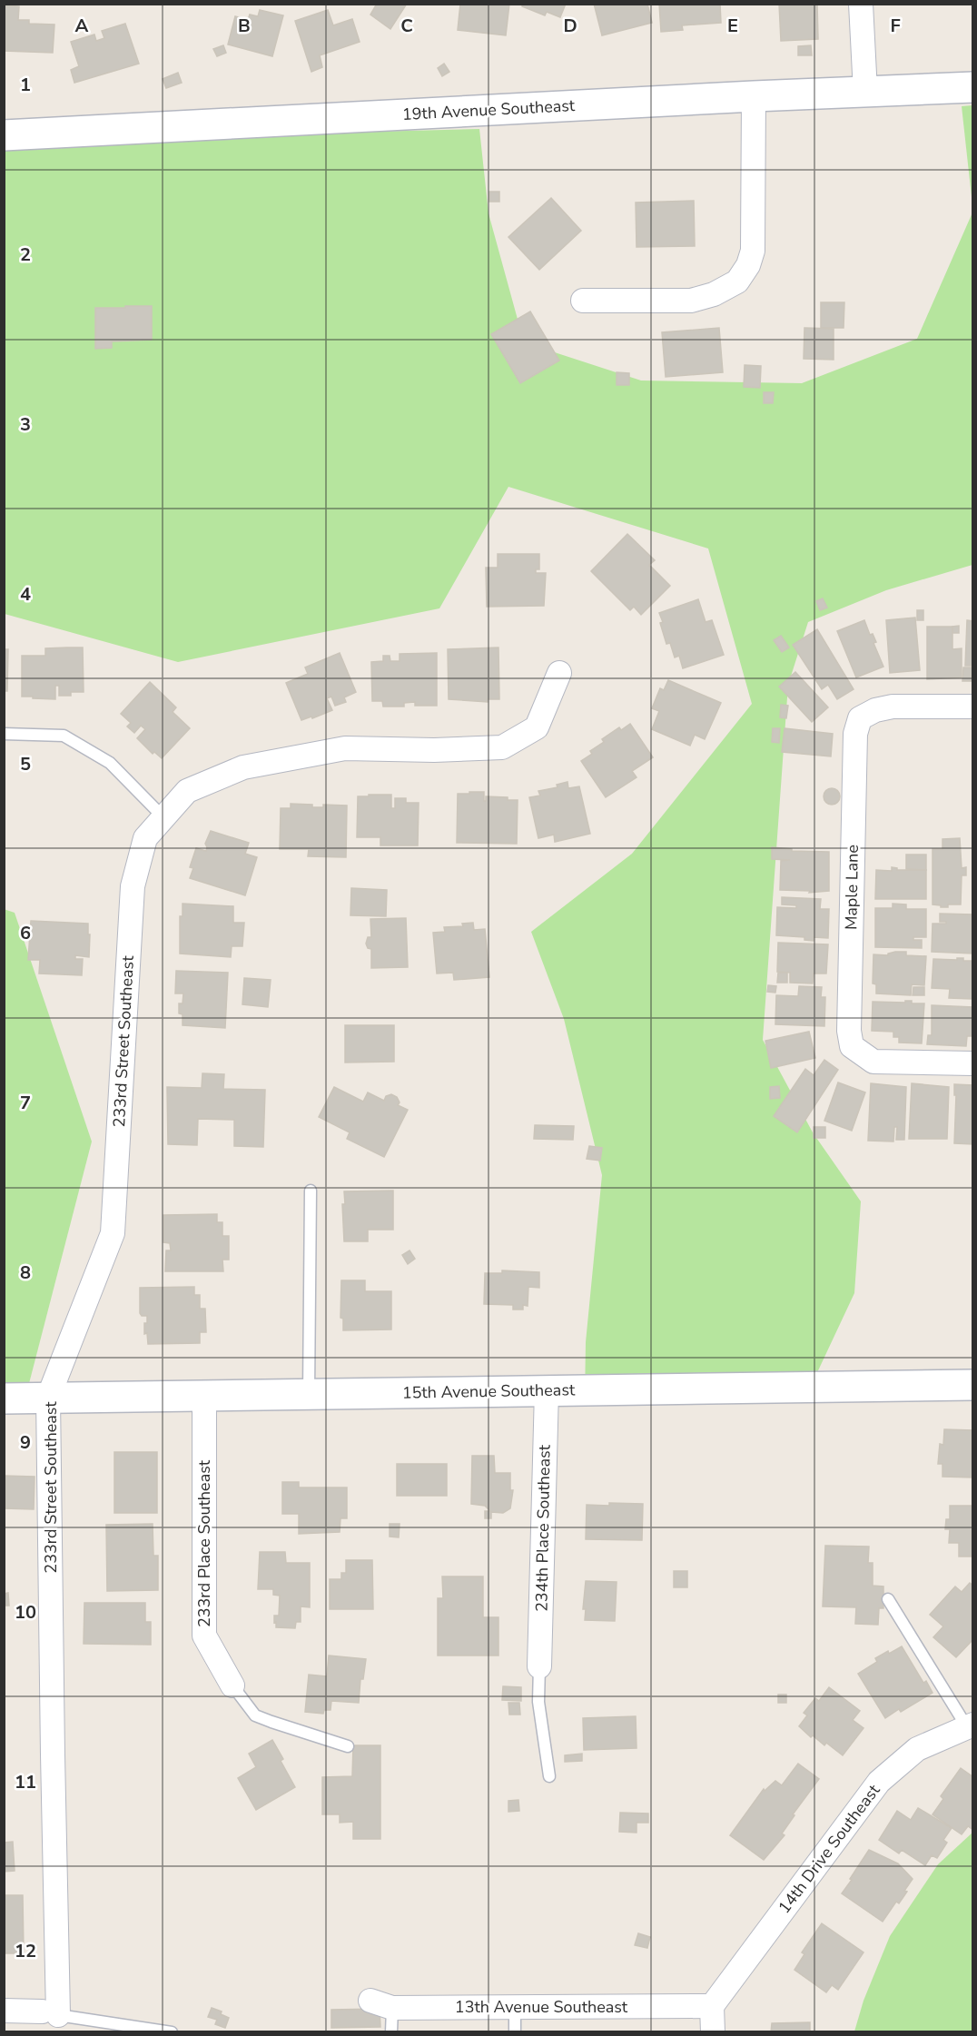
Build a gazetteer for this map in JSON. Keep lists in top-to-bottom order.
{
  "streets": {
    "street": [
      "19th Avenue Southeast",
      "Maple Lane",
      "233rd Street Southeast",
      "15th Avenue Southeast",
      "234th Place Southeast",
      "233rd Place Southeast",
      "14th Drive Southeast",
      "13th Avenue Southeast"
    ]
  },
  "crossings": [
    ["233rd Street Southeast", "15th Avenue Southeast"],
    ["15th Avenue Southeast", "234th Place Southeast"],
    ["15th Avenue Southeast", "233rd Place Southeast"],
    ["14th Drive Southeast", "13th Avenue Southeast"]
  ],
  "grid": {
    "columns": [
      "A",
      "B",
      "C",
      "D",
      "E",
      "F"
    ],
    "rows": [
      "1",
      "2",
      "3",
      "4",
      "5",
      "6",
      "7",
      "8",
      "9",
      "10",
      "11",
      "12"
    ]
  }
}
